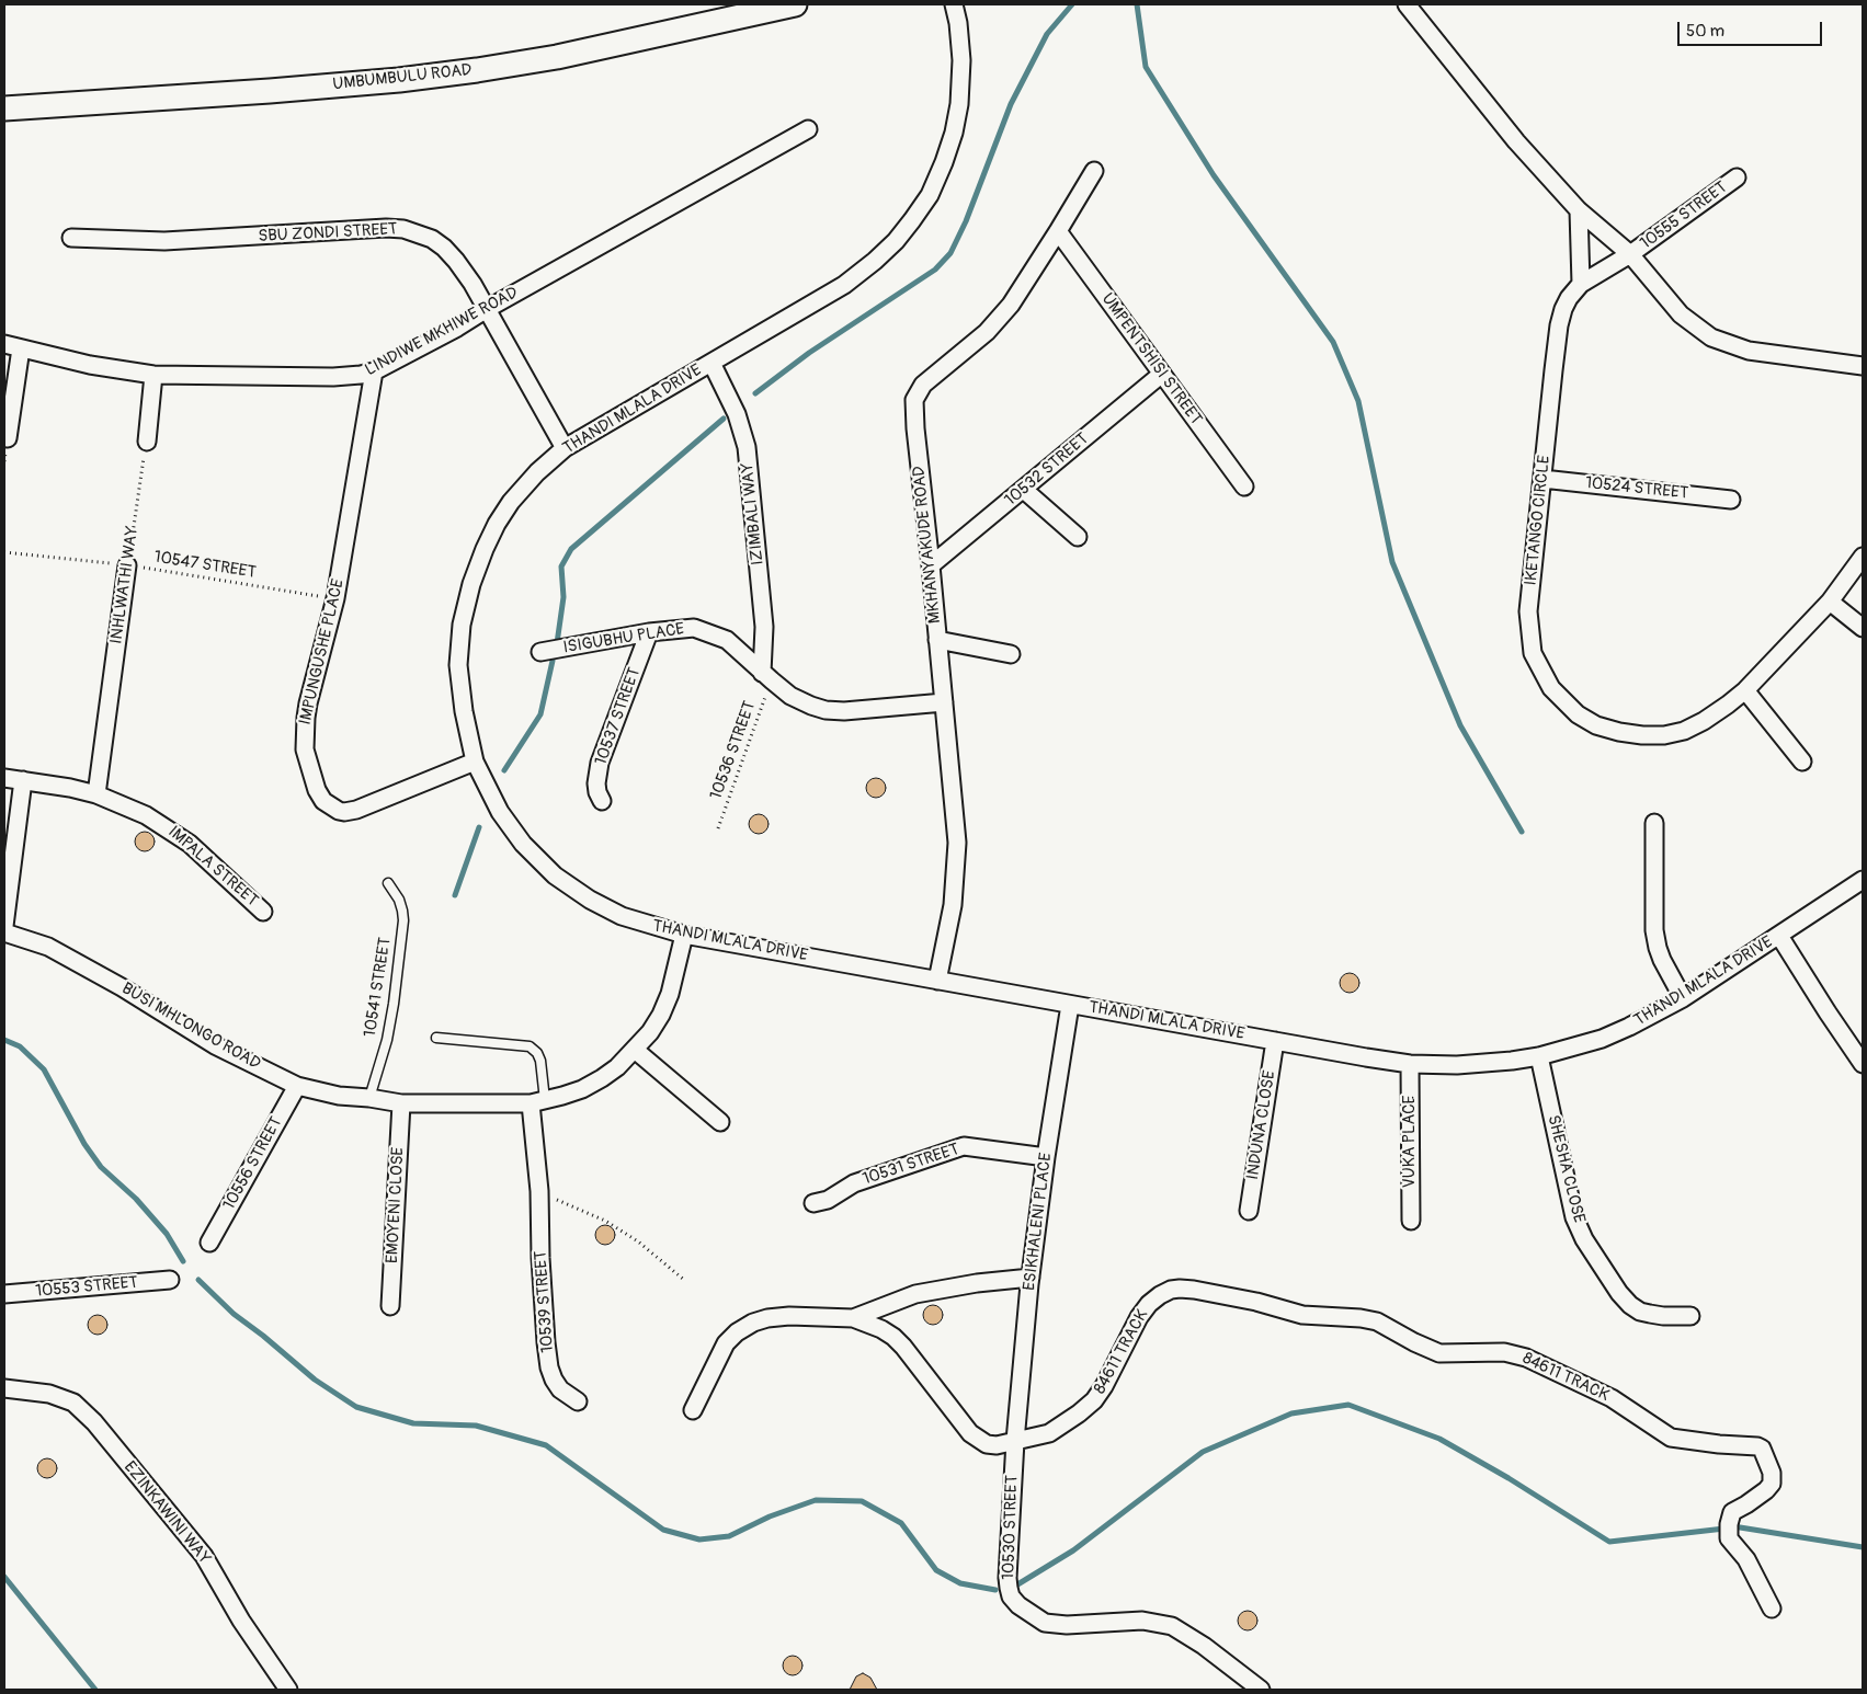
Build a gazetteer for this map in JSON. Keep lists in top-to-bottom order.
{
  "streets": {
    "main road": ["UMBUMBULU ROAD"],
    "street": [
      "10555 STREET",
      "SBU ZONDI STREET",
      "LINDIWE MKHIWE ROAD",
      "UMPENTSHISI STREET",
      "THANDI MLALA DRIVE",
      "10532 STREET",
      "10524 STREET",
      "IZIMBALI WAY",
      "IKETANGO CIRCLE",
      "MKHANYAKUDE ROAD",
      "INHLWATHI WAY",
      "ISIGUBHU PLACE",
      "IMPUNGUSHE PLACE",
      "10537 STREET",
      "IMPALA STREET",
      "BUSI MHLONGO ROAD",
      "INDUNA CLOSE",
      "VUKA PLACE",
      "10556 STREET",
      "10531 STREET",
      "SHESHA CLOSE",
      "EMOYENI CLOSE",
      "ESIKHALENI PLACE",
      "10553 STREET",
      "10539 STREET",
      "84611 TRACK",
      "EZINKAWINI WAY",
      "10530 STREET"
    ],
    "lane": ["10541 STREET"],
    "path": ["10547 STREET", "10536 STREET"]
  },
  "crossings": [
    ["10555 STREET", "IKETANGO CIRCLE"],
    ["SBU ZONDI STREET", "LINDIWE MKHIWE ROAD"],
    ["SBU ZONDI STREET", "THANDI MLALA DRIVE"],
    ["LINDIWE MKHIWE ROAD", "IMPUNGUSHE PLACE"],
    ["UMPENTSHISI STREET", "10532 STREET"],
    ["UMPENTSHISI STREET", "MKHANYAKUDE ROAD"],
    ["THANDI MLALA DRIVE", "IZIMBALI WAY"],
    ["THANDI MLALA DRIVE", "MKHANYAKUDE ROAD"],
    ["THANDI MLALA DRIVE", "IMPUNGUSHE PLACE"],
    ["THANDI MLALA DRIVE", "BUSI MHLONGO ROAD"],
    ["THANDI MLALA DRIVE", "INDUNA CLOSE"],
    ["THANDI MLALA DRIVE", "VUKA PLACE"],
    ["THANDI MLALA DRIVE", "SHESHA CLOSE"],
    ["THANDI MLALA DRIVE", "ESIKHALENI PLACE"],
    ["10532 STREET", "MKHANYAKUDE ROAD"],
    ["10524 STREET", "IKETANGO CIRCLE"],
    ["IZIMBALI WAY", "ISIGUBHU PLACE"],
    ["IZIMBALI WAY", "10536 STREET"],
    ["MKHANYAKUDE ROAD", "ISIGUBHU PLACE"],
    ["10547 STREET", "INHLWATHI WAY"],
    ["10547 STREET", "IMPUNGUSHE PLACE"],
    ["INHLWATHI WAY", "IMPALA STREET"],
    ["ISIGUBHU PLACE", "10537 STREET"],
    ["ISIGUBHU PLACE", "10536 STREET"],
    ["10541 STREET", "BUSI MHLONGO ROAD"],
    ["BUSI MHLONGO ROAD", "10556 STREET"],
    ["BUSI MHLONGO ROAD", "EMOYENI CLOSE"],
    ["BUSI MHLONGO ROAD", "10539 STREET"],
    ["10531 STREET", "ESIKHALENI PLACE"],
    ["ESIKHALENI PLACE", "84611 TRACK"],
    ["ESIKHALENI PLACE", "10530 STREET"],
    ["84611 TRACK", "10530 STREET"]
  ],
  "scale_bar": "50 m"
}
